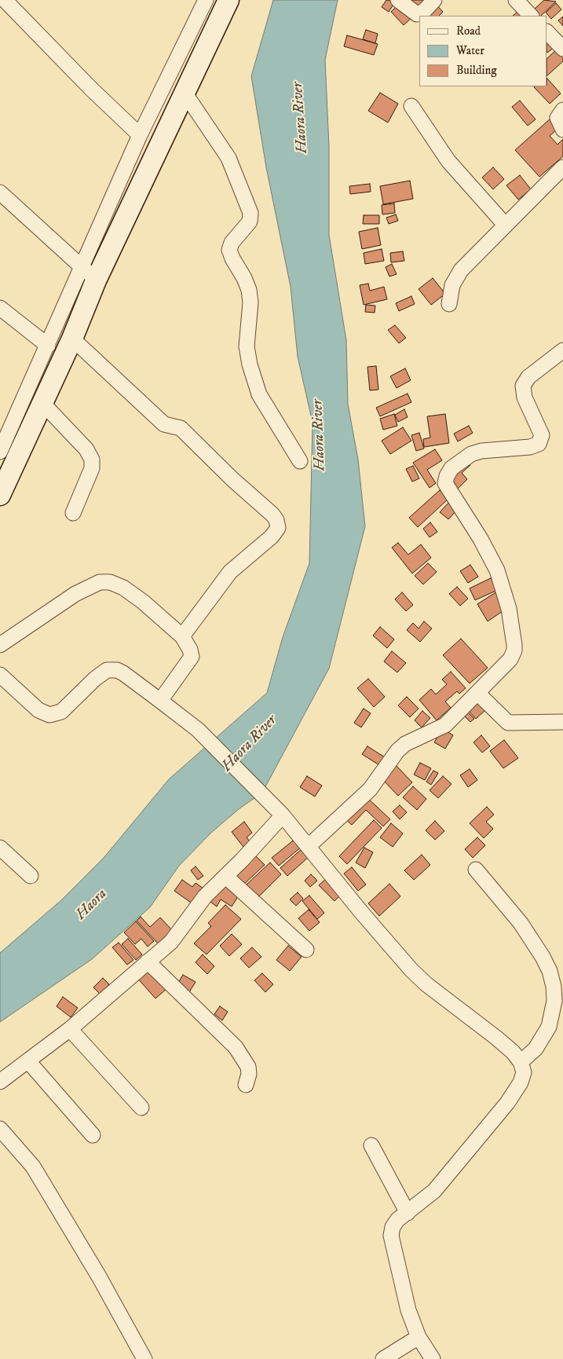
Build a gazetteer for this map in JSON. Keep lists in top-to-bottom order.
{
  "water": ["Haora River", "Haora"],
  "legend": ["Road", "Water", "Building"]
}
